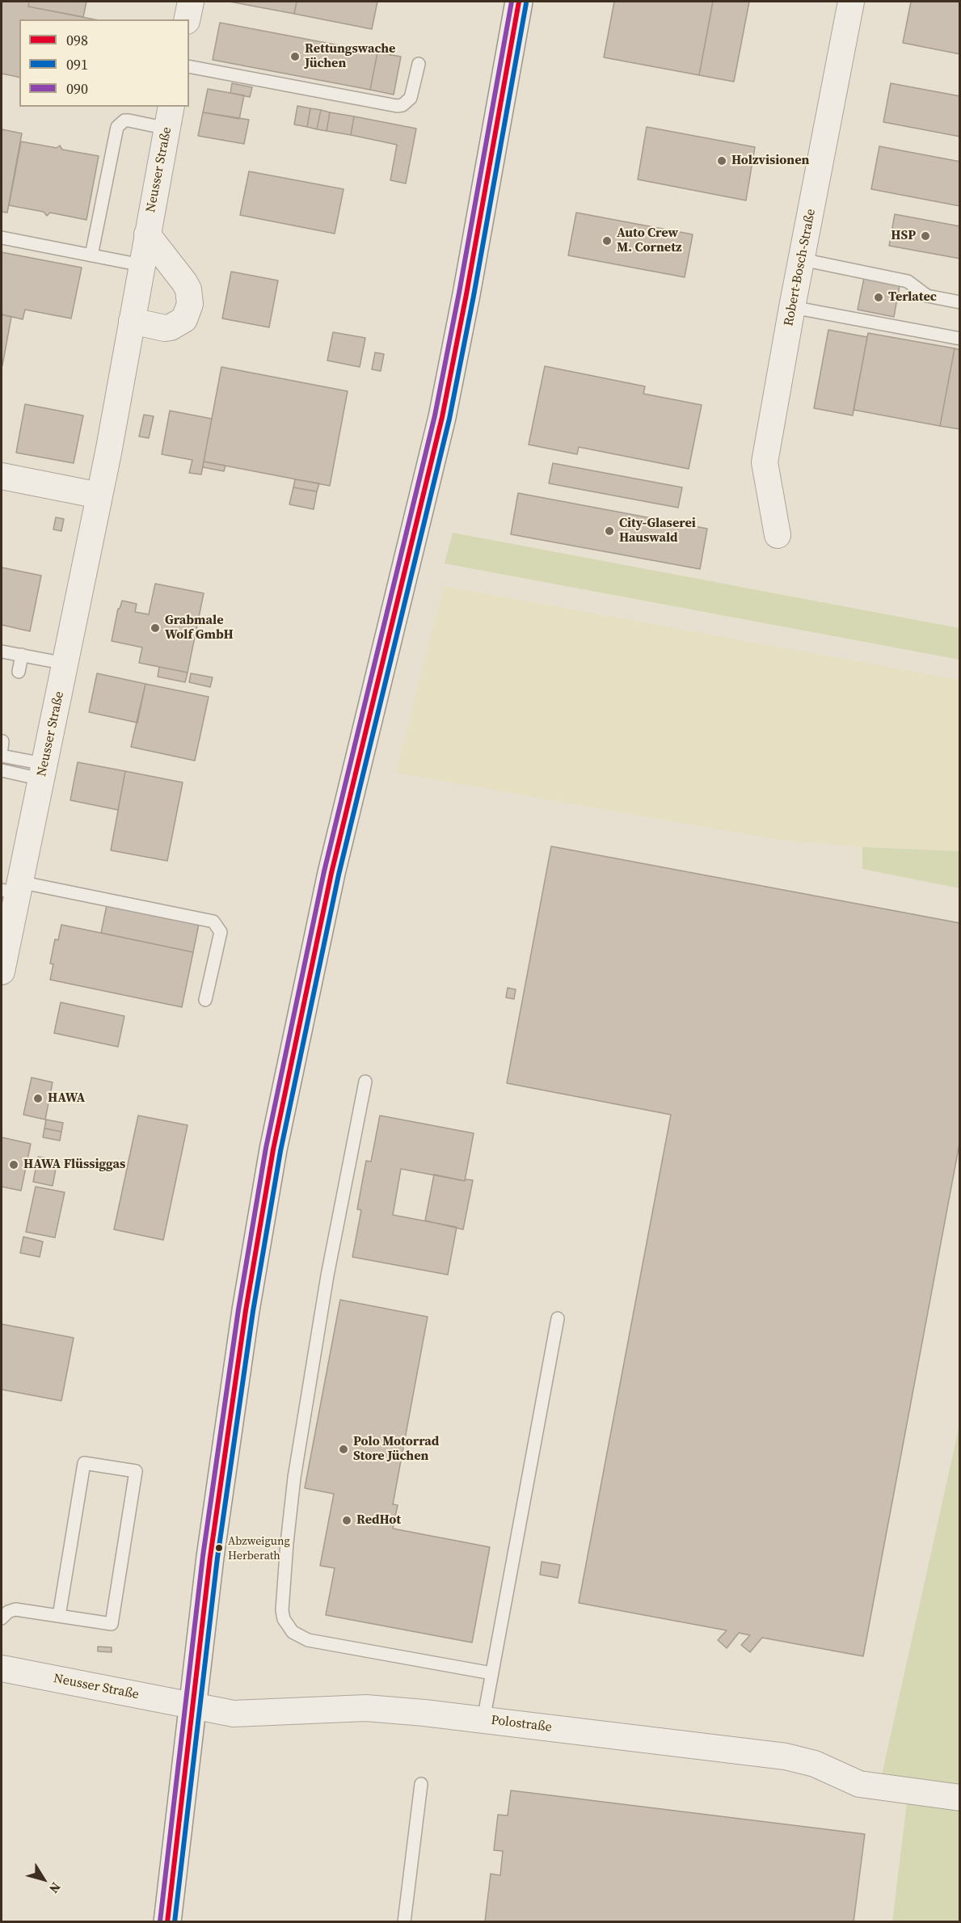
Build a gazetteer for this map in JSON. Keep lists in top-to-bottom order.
{
  "streets": {
    "street": ["Neusser Straße", "Robert-Bosch-Straße", "Polostraße"]
  },
  "crossings": [
    ["Neusser Straße", "Polostraße"]
  ],
  "places": [
    "Rettungswache Jüchen",
    "Holzvisionen",
    "HSP",
    "Auto Crew M. Cornetz",
    "Terlatec",
    "City-Glaserei Hauswald",
    "Grabmale Wolf GmbH",
    "HAWA",
    "HAWA Flüssiggas",
    "Polo Motorrad Store Jüchen",
    "RedHot",
    "Abzweigung Herberath"
  ],
  "lines": ["transit line 098", "transit line 090", "transit line 091"],
  "legend": ["098", "091", "090"],
  "north": "bottom right"
}
